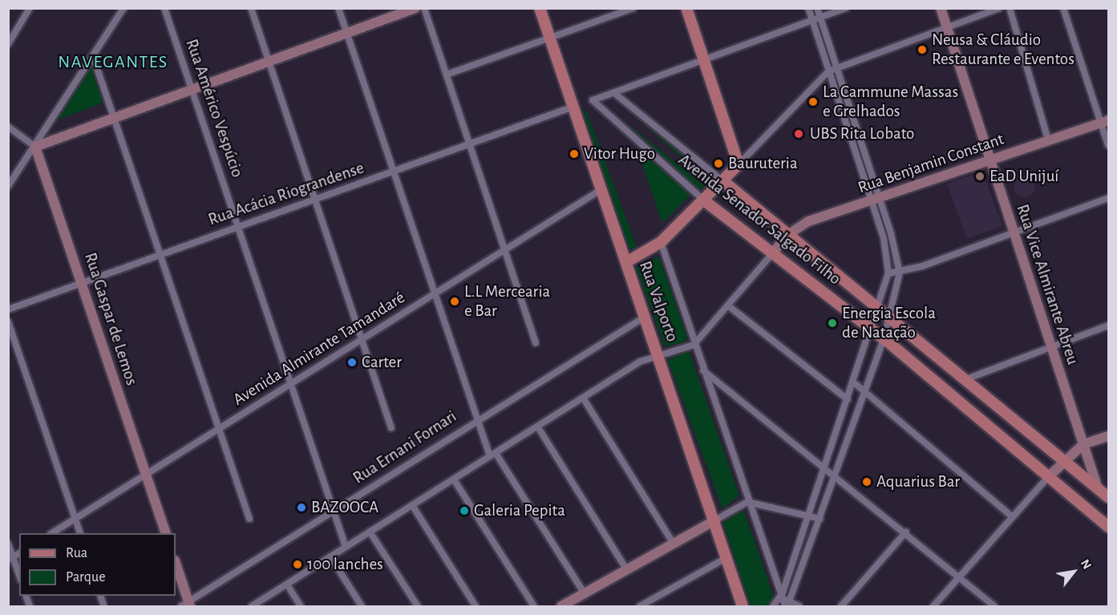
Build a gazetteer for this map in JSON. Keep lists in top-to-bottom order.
{
  "streets": {
    "main road": ["Avenida Senador Salgado Filho", "Rua Valporto"],
    "street": [
      "Rua Américo Vespúcio",
      "Rua Benjamin Constant",
      "Rua Acácia Riograndense",
      "Rua Vice Almirante Abreu",
      "Rua Gaspar de Lemos",
      "Avenida Almirante Tamandaré",
      "Rua Ernani Fornari"
    ]
  },
  "crossings": [
    ["Rua Américo Vespúcio", "Rua Acácia Riograndense"],
    ["Rua Américo Vespúcio", "Avenida Almirante Tamandaré"],
    ["Rua Américo Vespúcio", "Rua Ernani Fornari"],
    ["Rua Benjamin Constant", "Avenida Senador Salgado Filho"],
    ["Rua Benjamin Constant", "Rua Vice Almirante Abreu"],
    ["Rua Acácia Riograndense", "Rua Valporto"],
    ["Rua Acácia Riograndense", "Rua Gaspar de Lemos"],
    ["Avenida Senador Salgado Filho", "Rua Vice Almirante Abreu"],
    ["Rua Valporto", "Avenida Almirante Tamandaré"],
    ["Rua Valporto", "Rua Ernani Fornari"],
    ["Rua Gaspar de Lemos", "Avenida Almirante Tamandaré"]
  ],
  "districts": ["NAVEGANTES"],
  "places": [
    "Neusa & Cláudio Restaurante e Eventos",
    "La Cammune Massas e Grelhados",
    "UBS Rita Lobato",
    "Vitor Hugo",
    "Bauruteria",
    "EaD Unijuí",
    "L.L Mercearia e Bar",
    "Energia Escola de Natação",
    "Carter",
    "Aquarius Bar",
    "BAZOOCA",
    "Galeria Pepita",
    "100 lanches"
  ],
  "legend": ["Rua", "Parque"],
  "north": "top right"
}
